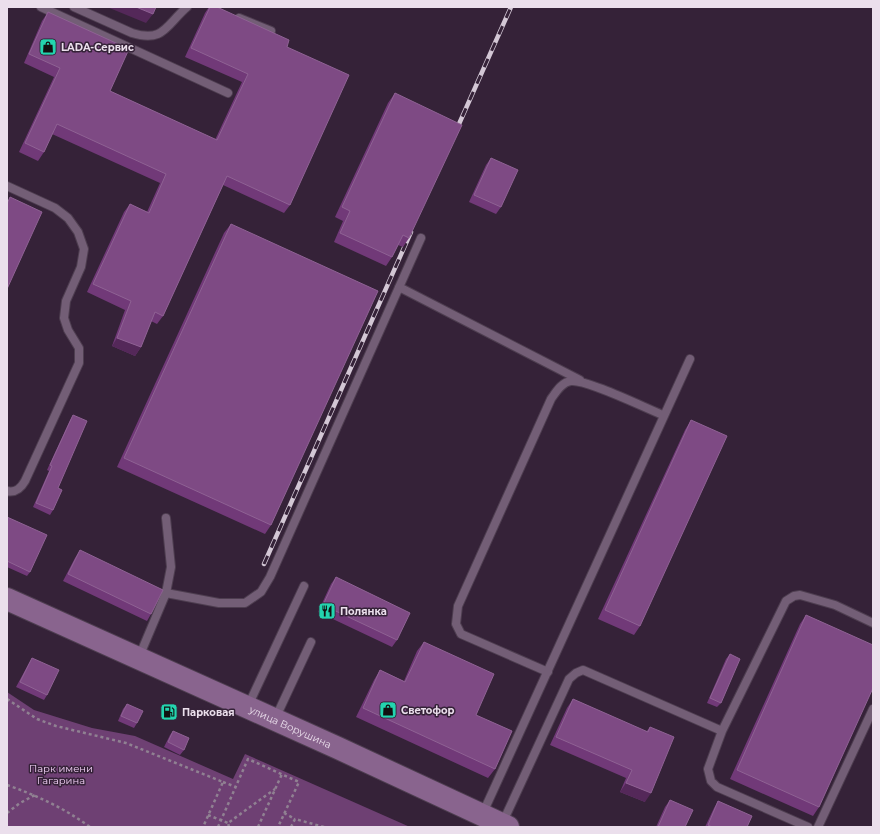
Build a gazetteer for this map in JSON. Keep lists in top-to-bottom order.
{
  "streets": {
    "street": ["улица Ворушина"]
  },
  "parks": ["Парк имени Гагарина"],
  "places": {
    "shop": ["LADA-Сервис", "Светофор"],
    "restaurant": ["Полянка"],
    "fuel station": ["Парковая"]
  }
}
